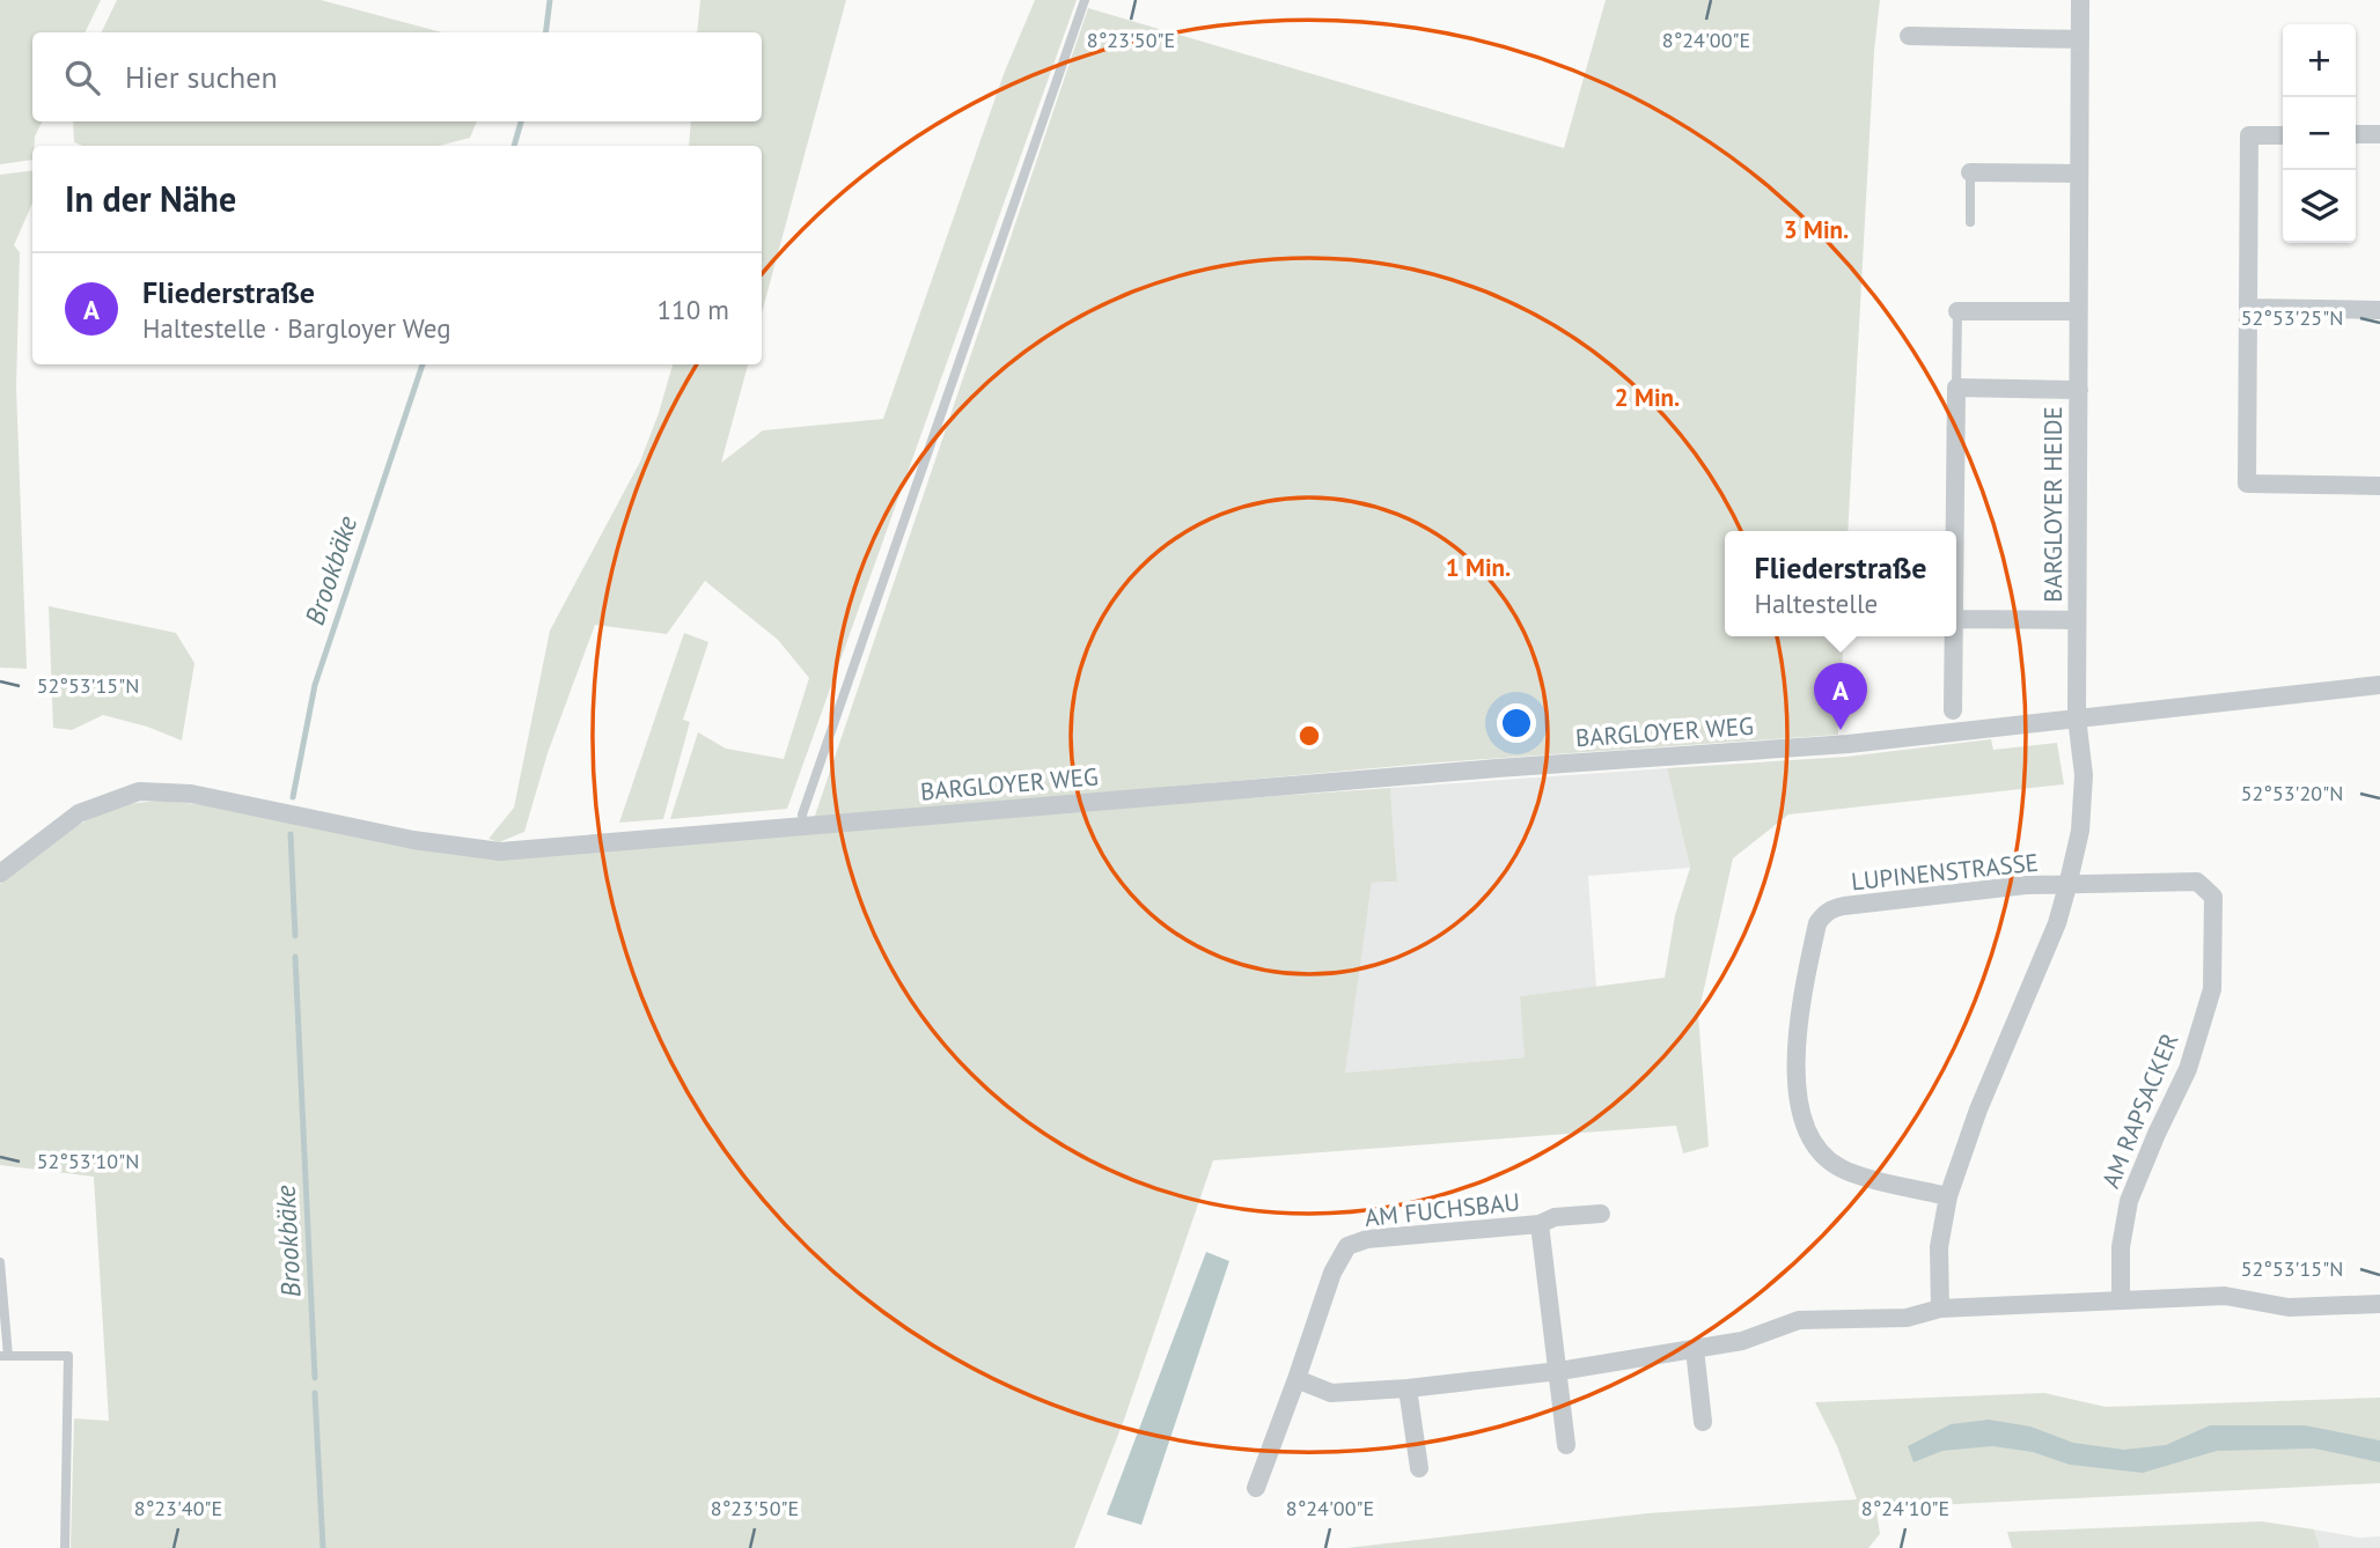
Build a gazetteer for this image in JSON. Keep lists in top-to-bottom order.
{
  "streets": {
    "street": [
      "BARGLOYER HEIDE",
      "BARGLOYER WEG",
      "LUPINENSTRASSE",
      "AM RAPSACKER",
      "AM FUCHSBAU"
    ]
  },
  "crossings": [
    ["BARGLOYER HEIDE", "BARGLOYER WEG"],
    ["BARGLOYER HEIDE", "LUPINENSTRASSE"],
    ["BARGLOYER HEIDE", "AM RAPSACKER"],
    ["LUPINENSTRASSE", "AM RAPSACKER"]
  ],
  "water": ["Brookbäke"],
  "page": {
    "map_buttons": ["+", "−"],
    "search": "Hier suchen",
    "heading": "In der Nähe",
    "list": [
      {
        "mark": "A",
        "name": "Fliederstraße",
        "note": "Haltestelle · Bargloyer Weg",
        "value": "110 m"
      }
    ],
    "popup": ["Fliederstraße", "Haltestelle"],
    "pins": "A"
  },
  "coordinates": [
    "8°23'50\"E",
    "8°24'00\"E",
    "52°53'25\"N",
    "52°53'15\"N",
    "52°53'20\"N",
    "52°53'10\"N",
    "8°23'40\"E",
    "8°24'10\"E"
  ],
  "rings": ["3 Min.", "2 Min.", "1 Min."]
}
